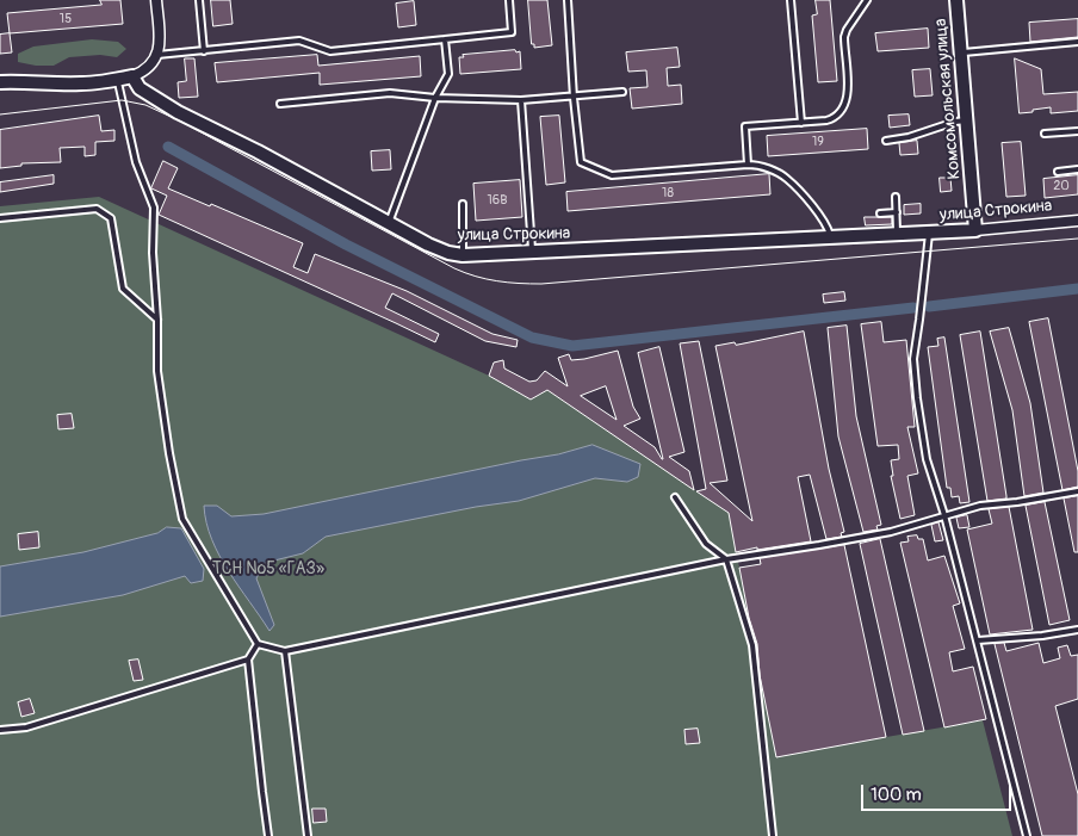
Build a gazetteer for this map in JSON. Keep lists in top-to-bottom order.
{
  "streets": {
    "street": ["Комсомольская улица", "улица Строкина"]
  },
  "crossings": [
    ["Комсомольская улица", "улица Строкина"]
  ],
  "parks": ["ТСН №5 «ГАЗ»"],
  "house_numbers": [
    "15",
    "19",
    "20",
    "18",
    "16В"
  ],
  "scale_bar": "100 m"
}
